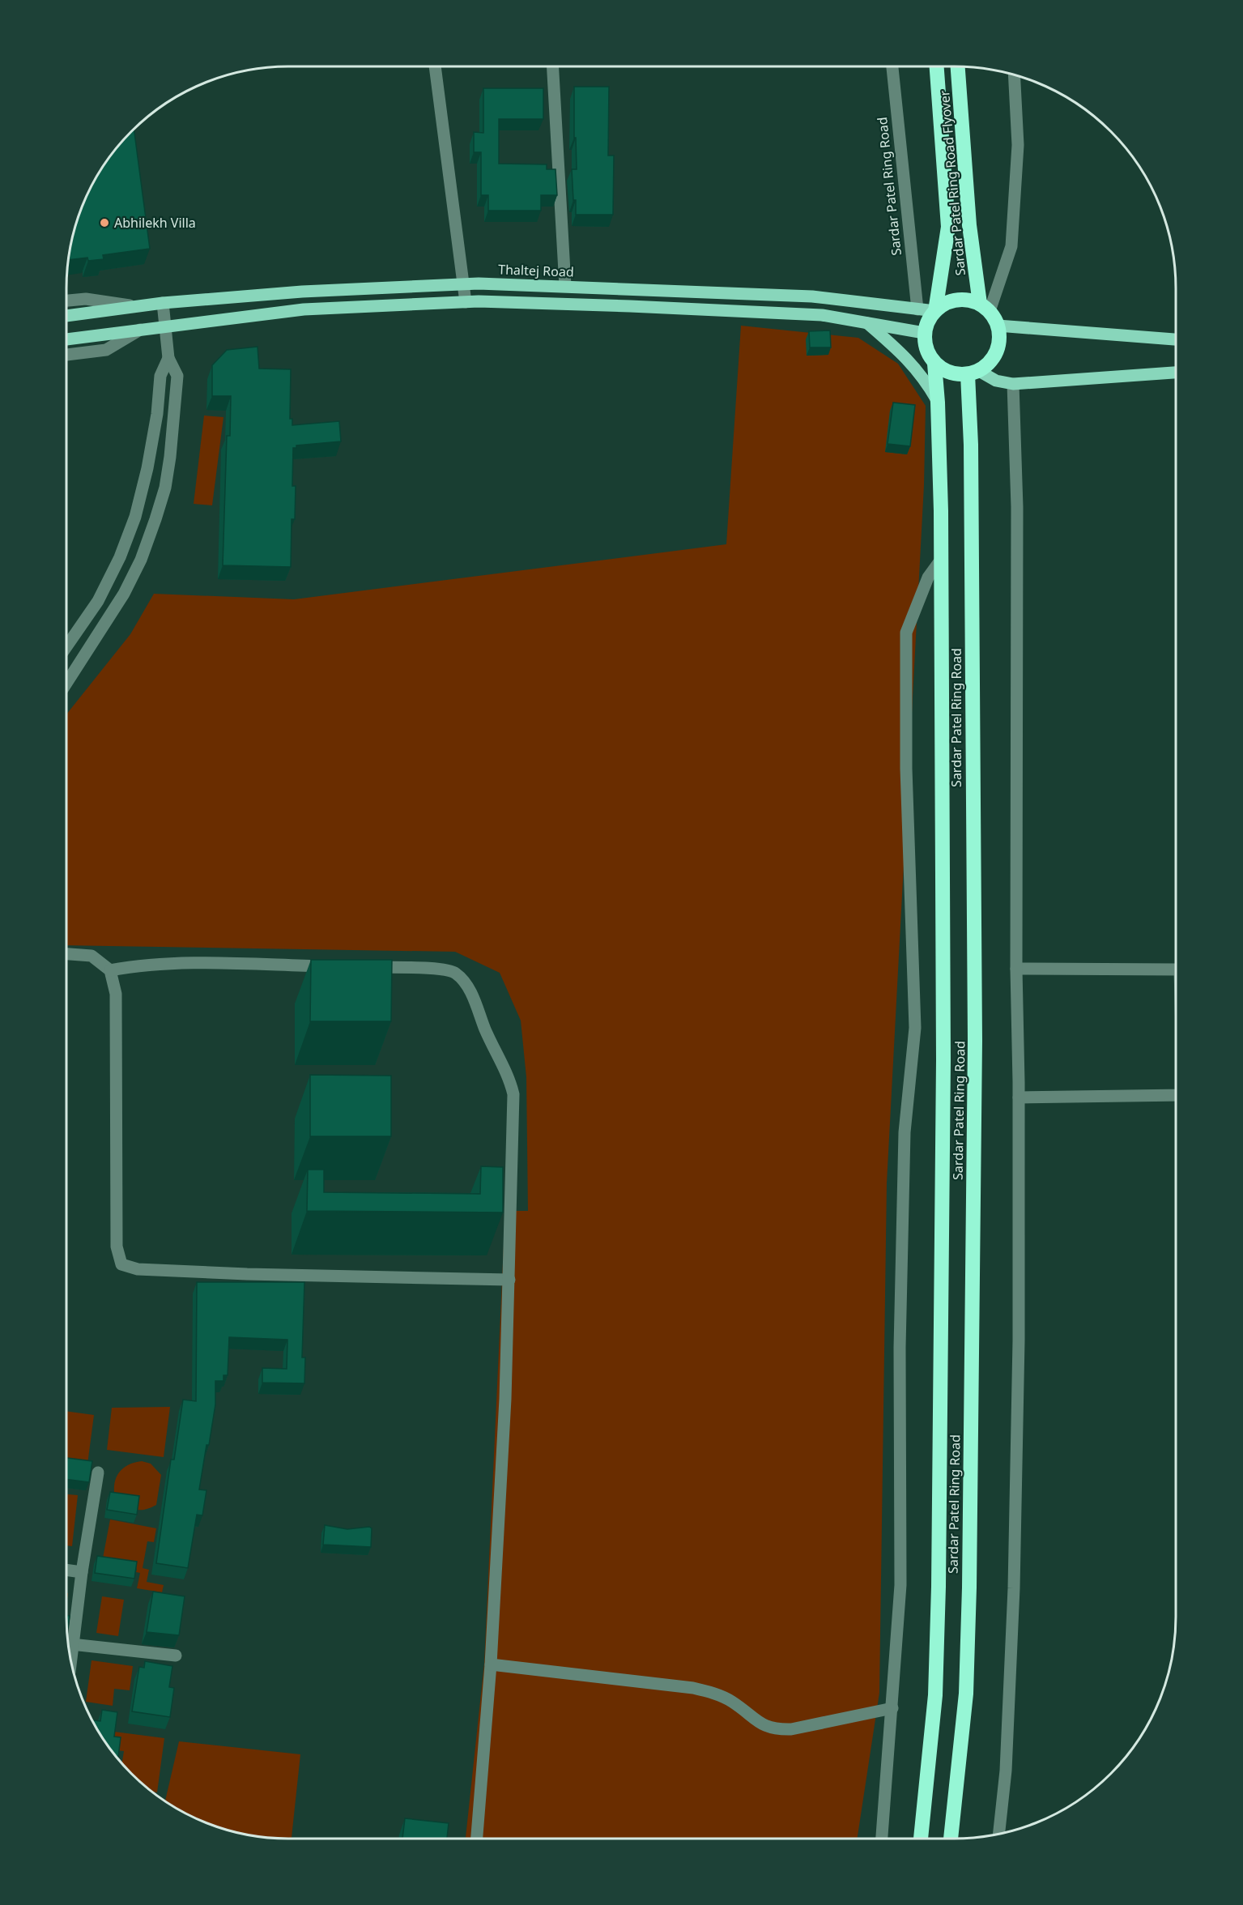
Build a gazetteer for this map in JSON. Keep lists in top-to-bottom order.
{
  "streets": {
    "highway": ["Sardar Patel Ring Road Flyover", "Sardar Patel Ring Road"],
    "main road": ["Thaltej Road"]
  },
  "crossings": [
    ["Sardar Patel Ring Road Flyover", "Sardar Patel Ring Road"],
    ["Sardar Patel Ring Road Flyover", "Thaltej Road"],
    ["Sardar Patel Ring Road", "Thaltej Road"]
  ],
  "places": ["Abhilekh Villa"]
}
